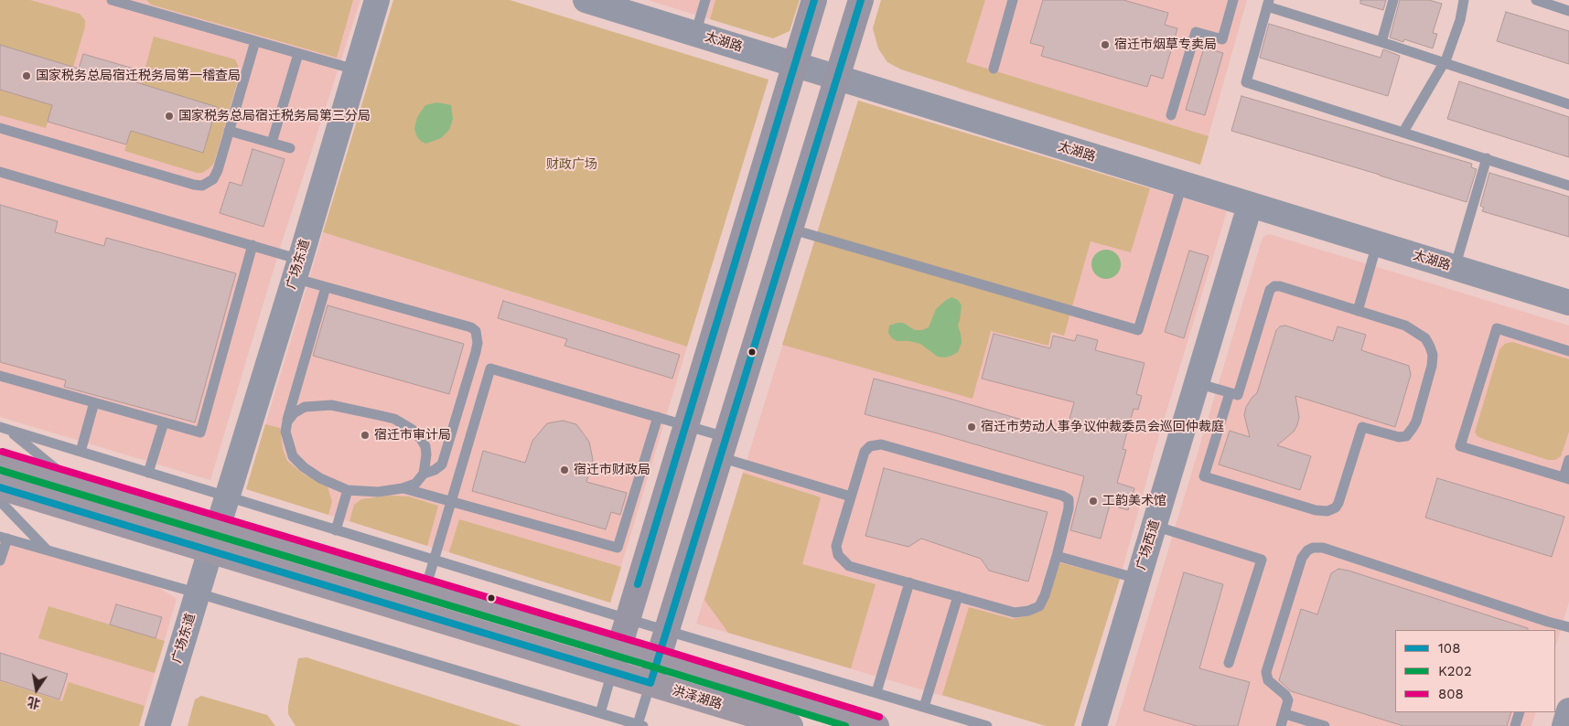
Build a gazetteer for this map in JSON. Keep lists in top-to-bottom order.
{
  "streets": {
    "main road": ["洪泽湖路"],
    "street": ["太湖路", "广场东道", "广场西道"]
  },
  "crossings": [
    ["太湖路", "广场西道"],
    ["广场东道", "洪泽湖路"]
  ],
  "parks": ["财政广场"],
  "places": [
    "宿迁市烟草专卖局",
    "国家税务总局宿迁税务局第一稽查局",
    "国家税务总局宿迁税务局第三分局",
    "宿迁市劳动人事争议仲裁委员会巡回仲裁庭",
    "宿迁市审计局",
    "宿迁市财政局",
    "工韵美术馆"
  ],
  "lines": ["transit line 108", "transit line 808", "transit line K202"],
  "legend": ["108", "K202", "808"],
  "north": "bottom"
}
